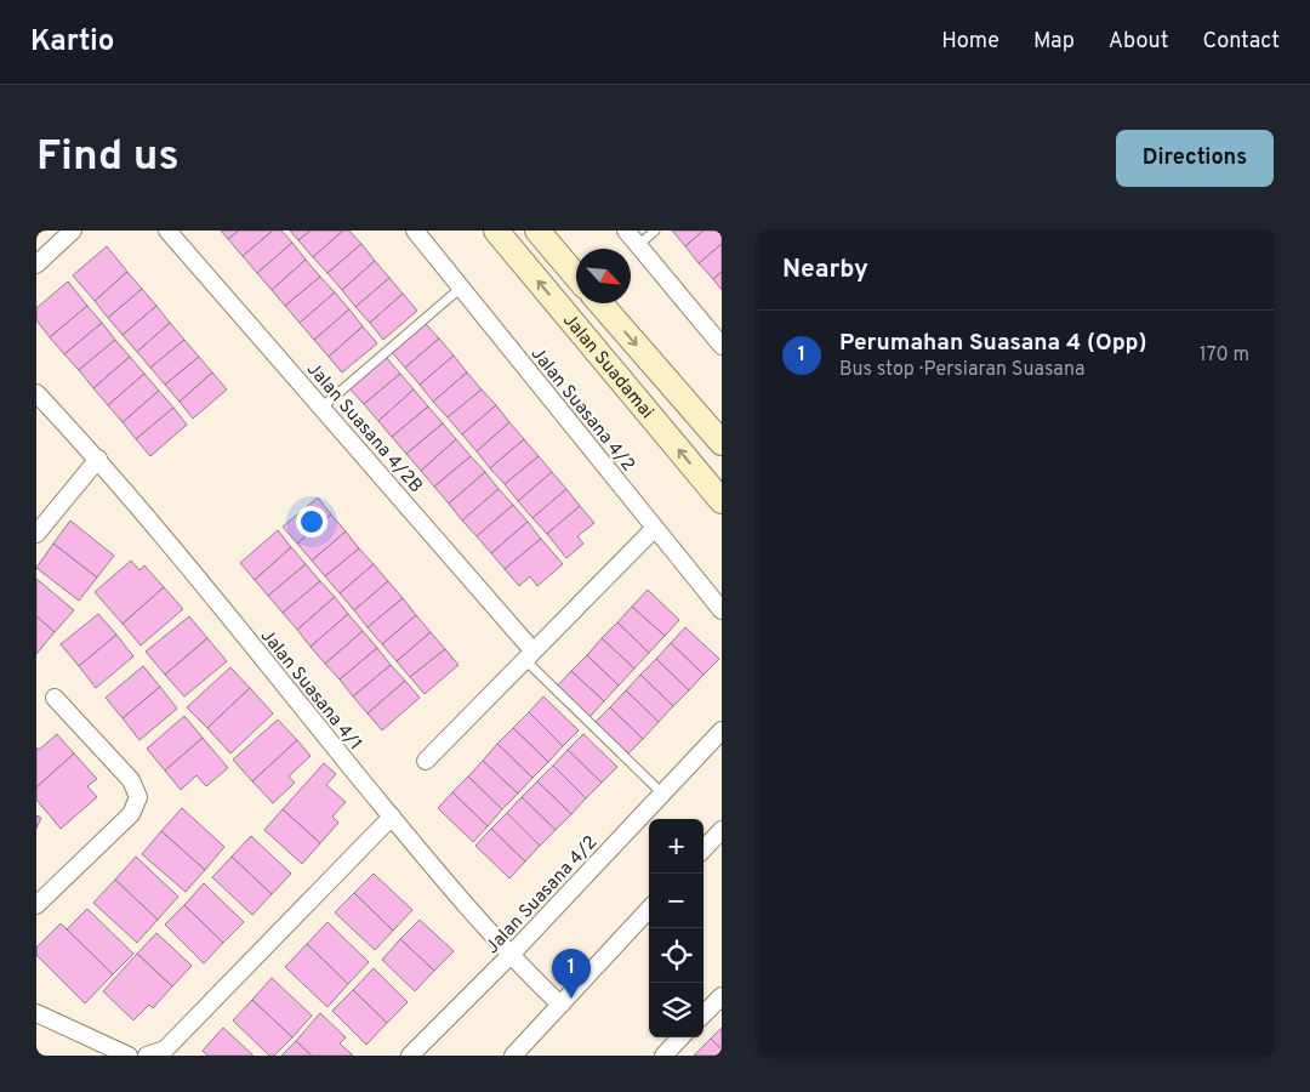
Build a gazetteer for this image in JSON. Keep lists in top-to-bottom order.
{
  "streets": {
    "main road": ["Jalan Suadamai"],
    "street": ["Jalan Suasana 4/2", "Jalan Suasana 4/2B", "Jalan Suasana 4/1"]
  },
  "crossings": [
    ["Jalan Suasana 4/2", "Jalan Suasana 4/1"]
  ],
  "north": "bottom right",
  "page": {
    "header": "Kartio",
    "nav": [
      "Home",
      "Map",
      "About",
      "Contact"
    ],
    "buttons": "Directions",
    "title": "Find us",
    "heading": "Nearby",
    "list": [
      {
        "mark": "1",
        "name": "Perumahan Suasana 4 (Opp)",
        "note": "Bus stop · Persiaran Suasana",
        "value": "170 m"
      }
    ],
    "map_buttons": ["+", "−"],
    "pins": "1"
  }
}
